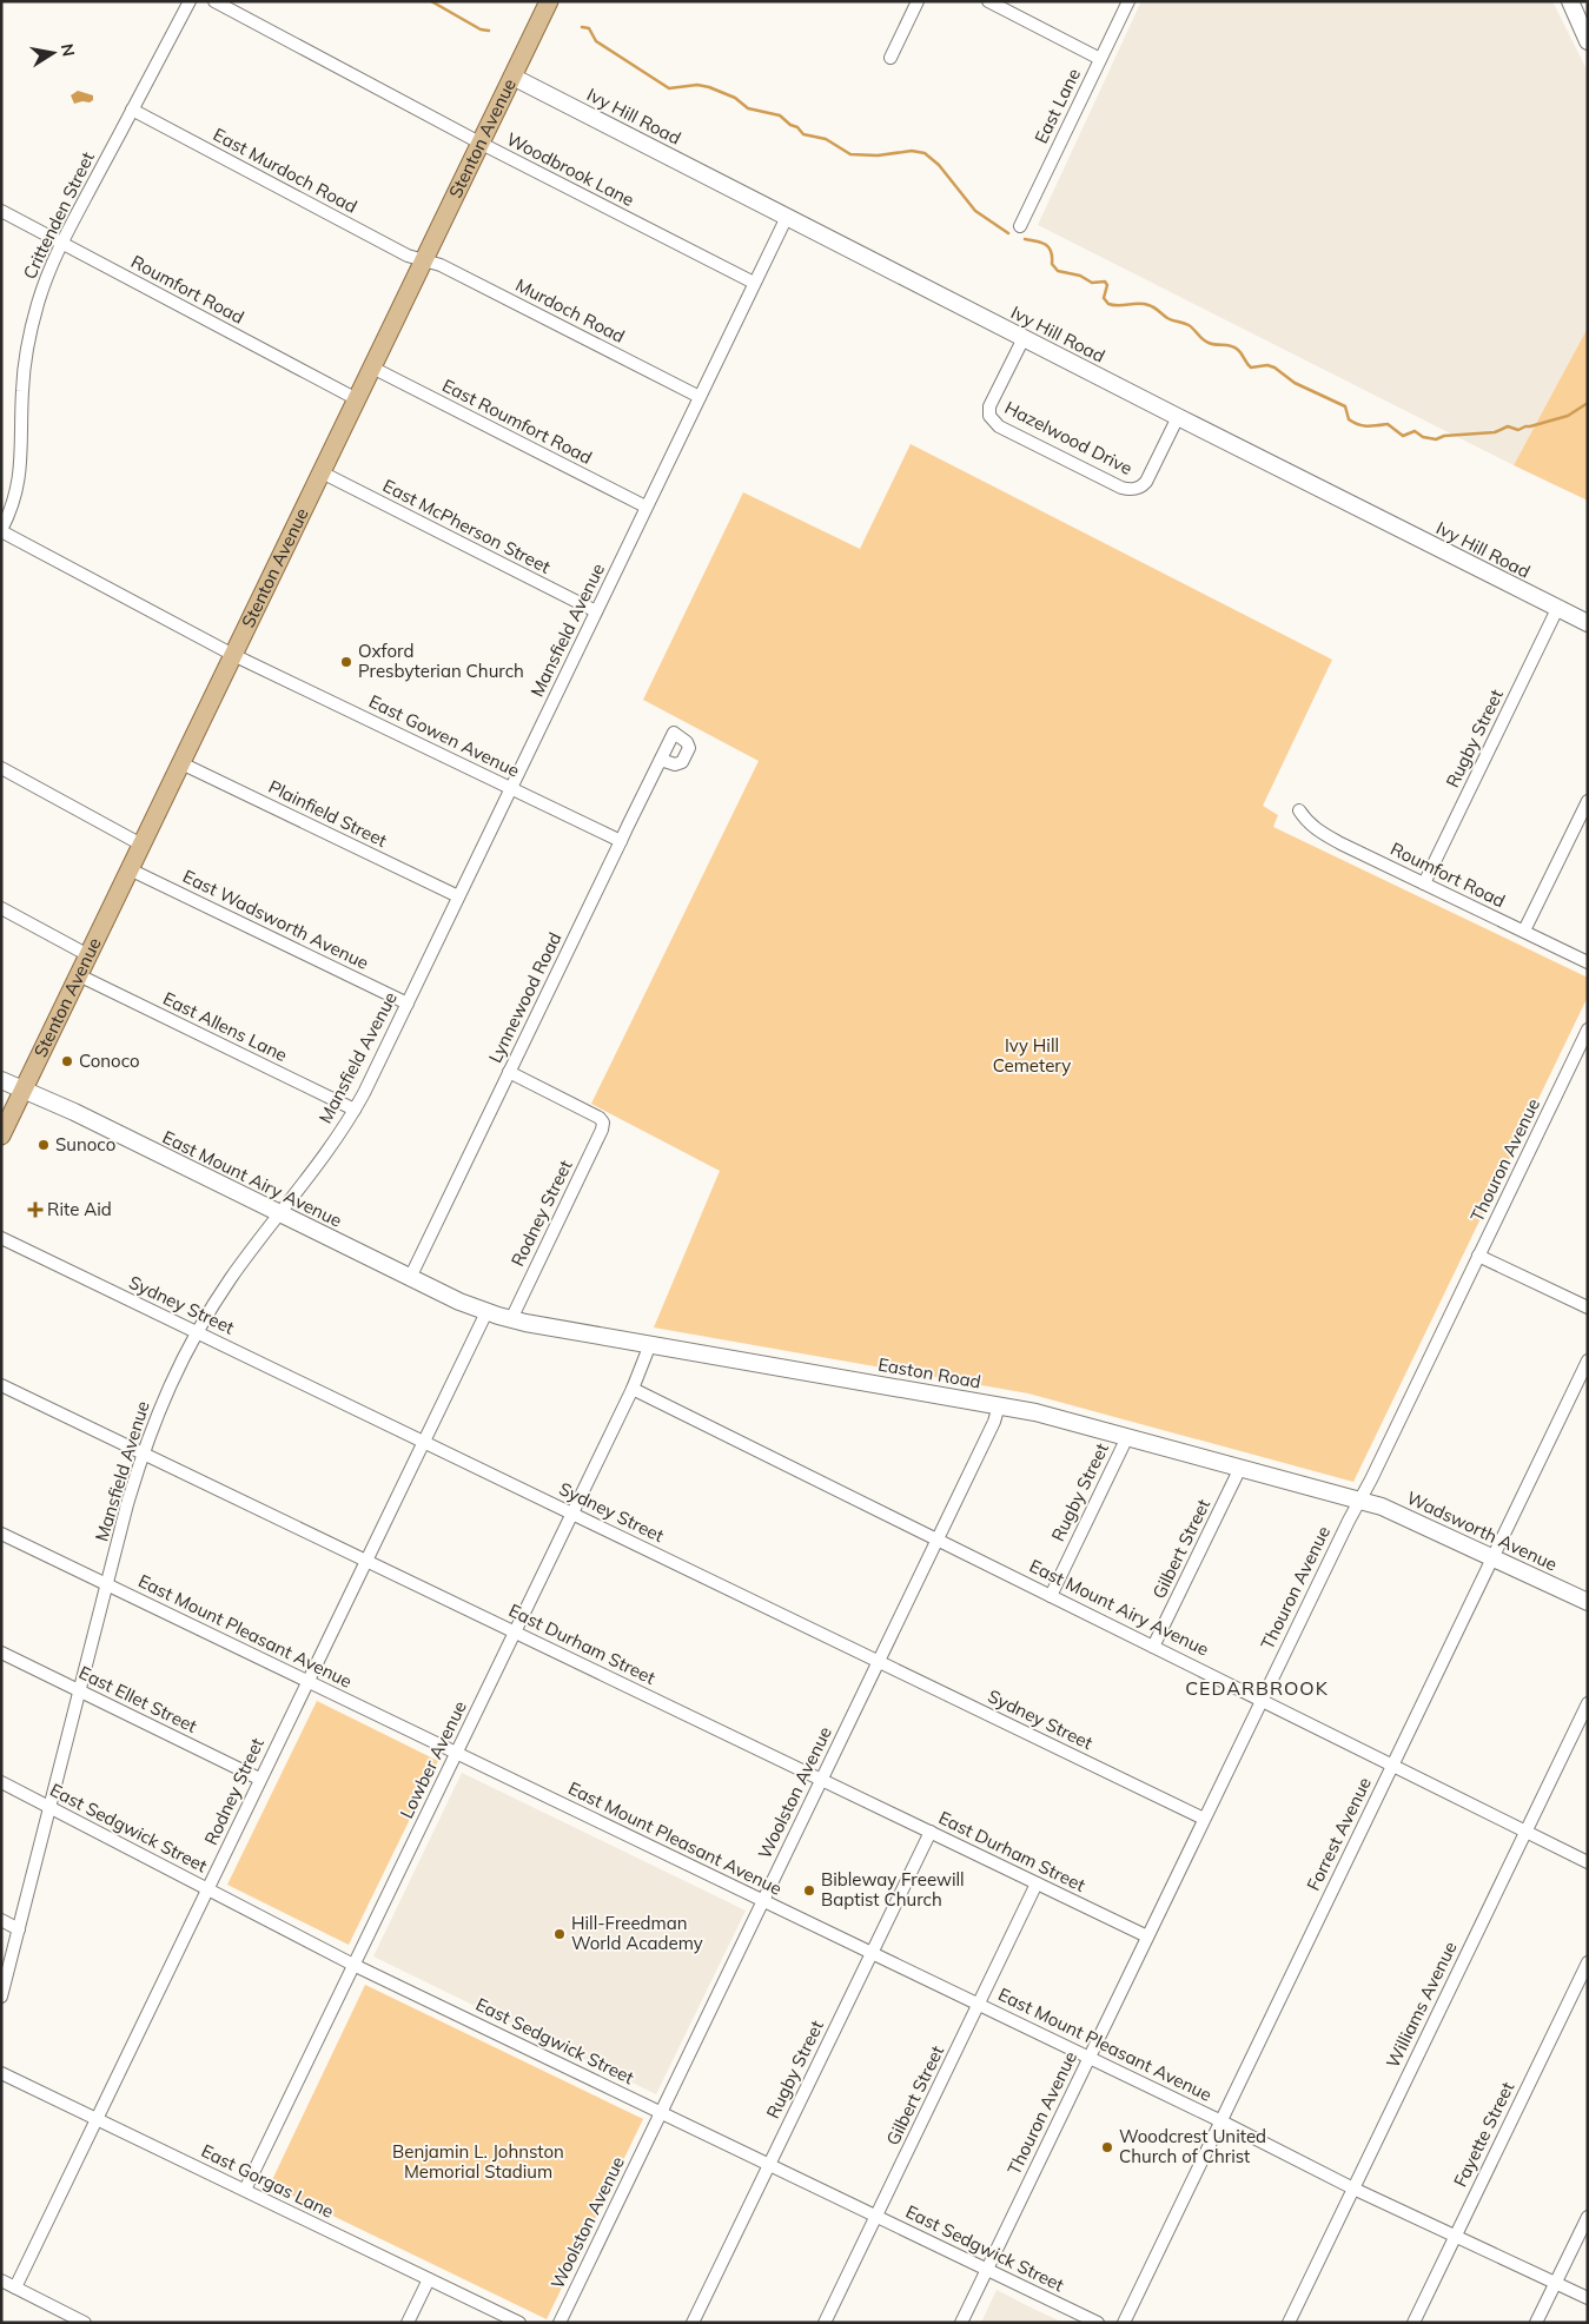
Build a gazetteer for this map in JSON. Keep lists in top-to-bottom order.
{
  "streets": {
    "main road": [
      "Ivy Hill Road",
      "Stenton Avenue",
      "East Mount Airy Avenue",
      "Easton Road",
      "Wadsworth Avenue"
    ],
    "street": [
      "East Lane",
      "Woodbrook Lane",
      "East Murdoch Road",
      "Crittenden Street",
      "Roumfort Road",
      "Murdoch Road",
      "East Roumfort Road",
      "Hazelwood Drive",
      "East McPherson Street",
      "Mansfield Avenue",
      "East Gowen Avenue",
      "Rugby Street",
      "Plainfield Street",
      "East Wadsworth Avenue",
      "Lynnewood Road",
      "East Allens Lane",
      "Thouron Avenue",
      "Rodney Street",
      "Sydney Street",
      "Gilbert Street",
      "East Mount Pleasant Avenue",
      "East Durham Street",
      "East Ellet Street",
      "Lowber Avenue",
      "Woolston Avenue",
      "East Sedgwick Street",
      "Forrest Avenue",
      "Williams Avenue",
      "Fayette Street",
      "East Gorgas Lane"
    ]
  },
  "crossings": [
    ["Ivy Hill Road", "Stenton Avenue"],
    ["Ivy Hill Road", "Hazelwood Drive"],
    ["Ivy Hill Road", "Mansfield Avenue"],
    ["Ivy Hill Road", "Rugby Street"],
    ["Stenton Avenue", "Woodbrook Lane"],
    ["Stenton Avenue", "East Murdoch Road"],
    ["Stenton Avenue", "Roumfort Road"],
    ["Stenton Avenue", "Murdoch Road"],
    ["Stenton Avenue", "East Roumfort Road"],
    ["Stenton Avenue", "East McPherson Street"],
    ["Stenton Avenue", "East Gowen Avenue"],
    ["Stenton Avenue", "Plainfield Street"],
    ["Stenton Avenue", "East Wadsworth Avenue"],
    ["Stenton Avenue", "East Allens Lane"],
    ["Stenton Avenue", "East Mount Airy Avenue"],
    ["Woodbrook Lane", "Mansfield Avenue"],
    ["East Murdoch Road", "Crittenden Street"],
    ["East Murdoch Road", "Murdoch Road"],
    ["Crittenden Street", "Roumfort Road"],
    ["Crittenden Street", "East Gowen Avenue"],
    ["Roumfort Road", "Rugby Street"],
    ["Murdoch Road", "Mansfield Avenue"],
    ["East Roumfort Road", "Mansfield Avenue"],
    ["East McPherson Street", "Mansfield Avenue"],
    ["Mansfield Avenue", "East Gowen Avenue"],
    ["Mansfield Avenue", "Plainfield Street"],
    ["Mansfield Avenue", "East Wadsworth Avenue"],
    ["Mansfield Avenue", "East Allens Lane"],
    ["Mansfield Avenue", "East Mount Airy Avenue"],
    ["Mansfield Avenue", "Sydney Street"],
    ["Mansfield Avenue", "East Mount Pleasant Avenue"],
    ["Mansfield Avenue", "East Durham Street"],
    ["Mansfield Avenue", "East Ellet Street"],
    ["Mansfield Avenue", "East Sedgwick Street"],
    ["East Gowen Avenue", "Lynnewood Road"],
    ["Rugby Street", "East Mount Airy Avenue"],
    ["Rugby Street", "Easton Road"],
    ["Rugby Street", "East Mount Pleasant Avenue"],
    ["Rugby Street", "East Durham Street"],
    ["Rugby Street", "East Sedgwick Street"],
    ["Lynnewood Road", "East Mount Airy Avenue"],
    ["Lynnewood Road", "Rodney Street"],
    ["Thouron Avenue", "East Mount Airy Avenue"],
    ["Thouron Avenue", "Sydney Street"],
    ["Thouron Avenue", "Easton Road"],
    ["Thouron Avenue", "Wadsworth Avenue"],
    ["Thouron Avenue", "East Mount Pleasant Avenue"],
    ["Thouron Avenue", "East Durham Street"],
    ["Thouron Avenue", "East Sedgwick Street"],
    ["East Mount Airy Avenue", "Rodney Street"],
    ["East Mount Airy Avenue", "Easton Road"],
    ["East Mount Airy Avenue", "Gilbert Street"],
    ["East Mount Airy Avenue", "Lowber Avenue"],
    ["East Mount Airy Avenue", "Woolston Avenue"],
    ["East Mount Airy Avenue", "Forrest Avenue"],
    ["East Mount Airy Avenue", "Williams Avenue"],
    ["Rodney Street", "Sydney Street"],
    ["Rodney Street", "Easton Road"],
    ["Rodney Street", "East Mount Pleasant Avenue"],
    ["Rodney Street", "East Durham Street"],
    ["Rodney Street", "East Ellet Street"],
    ["Rodney Street", "East Sedgwick Street"],
    ["Rodney Street", "East Gorgas Lane"],
    ["Sydney Street", "Lowber Avenue"],
    ["Sydney Street", "Woolston Avenue"],
    ["Easton Road", "Wadsworth Avenue"],
    ["Easton Road", "Gilbert Street"],
    ["Easton Road", "Lowber Avenue"],
    ["Easton Road", "Woolston Avenue"],
    ["Wadsworth Avenue", "Forrest Avenue"],
    ["Gilbert Street", "East Mount Pleasant Avenue"],
    ["Gilbert Street", "East Durham Street"],
    ["Gilbert Street", "East Sedgwick Street"],
    ["East Mount Pleasant Avenue", "Lowber Avenue"],
    ["East Mount Pleasant Avenue", "Woolston Avenue"],
    ["East Mount Pleasant Avenue", "Forrest Avenue"],
    ["East Mount Pleasant Avenue", "Williams Avenue"],
    ["East Mount Pleasant Avenue", "Fayette Street"],
    ["East Durham Street", "Lowber Avenue"],
    ["East Durham Street", "Woolston Avenue"],
    ["Lowber Avenue", "East Sedgwick Street"],
    ["Lowber Avenue", "East Gorgas Lane"],
    ["Woolston Avenue", "East Sedgwick Street"]
  ],
  "districts": ["CEDARBROOK"],
  "parks": ["Ivy Hill Cemetery", "Benjamin L. Johnston Memorial Stadium"],
  "places": {
    "other": [
      "Oxford Presbyterian Church",
      "Conoco",
      "Sunoco",
      "Bibleway Freewill Baptist Church",
      "Hill-Freedman World Academy",
      "Woodcrest United Church of Christ"
    ],
    "health": ["Rite Aid"]
  },
  "north": "right"
}
